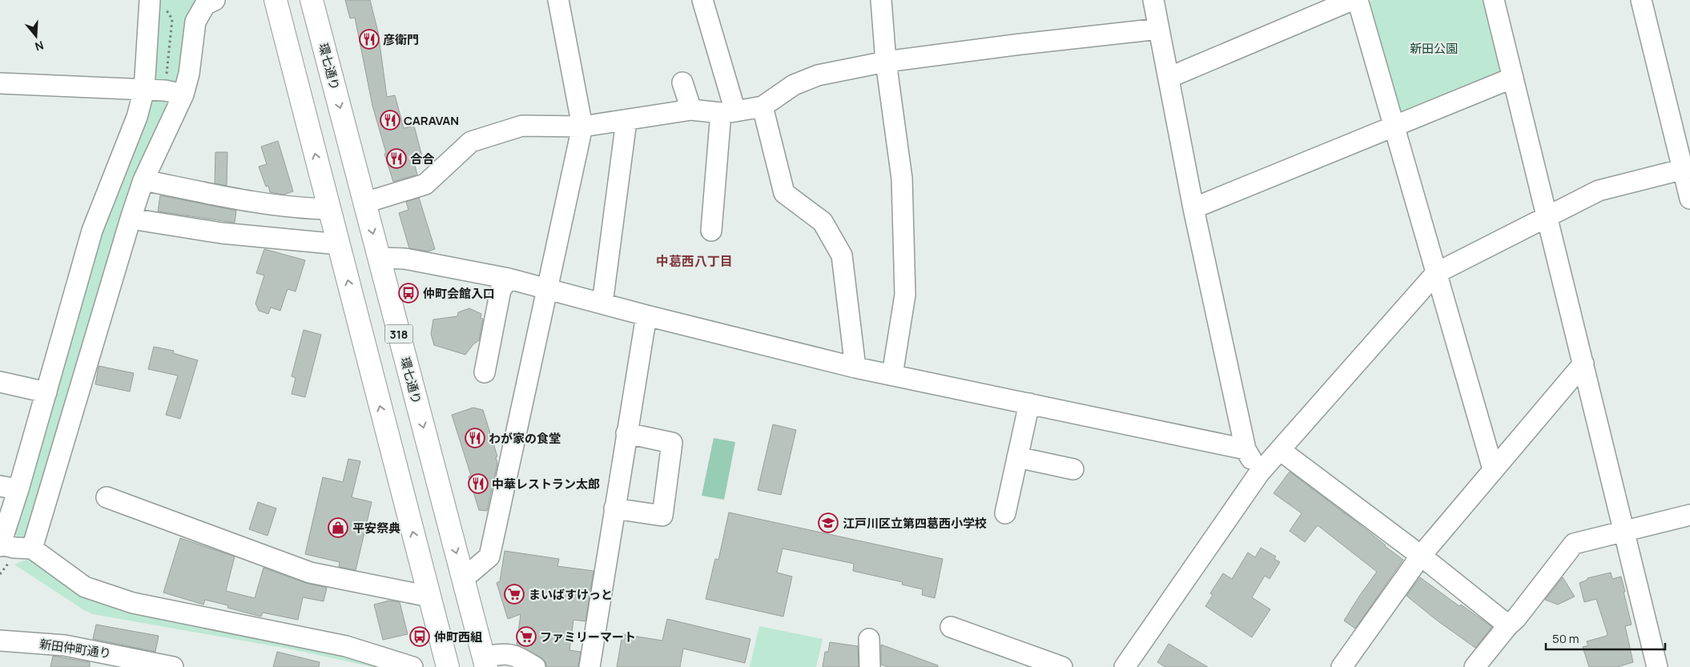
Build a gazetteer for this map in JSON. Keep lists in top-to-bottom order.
{
  "streets": {
    "main road": ["環七通り", "318"],
    "street": ["新田仲町通り"]
  },
  "districts": ["中葛西八丁目"],
  "parks": ["新田公園"],
  "places": {
    "restaurant": [
      "彦衛門",
      "CARAVAN",
      "合合",
      "わが家の食堂",
      "中華レストラン太郎"
    ],
    "bus stop": ["仲町会館入口", "仲町西組"],
    "school or university": ["江戸川区立第四葛西小学校"],
    "shop": ["平安祭典"],
    "supermarket": ["まいばすけっと", "ファミリーマート"]
  },
  "scale_bar": "50 m",
  "north": "bottom"
}
